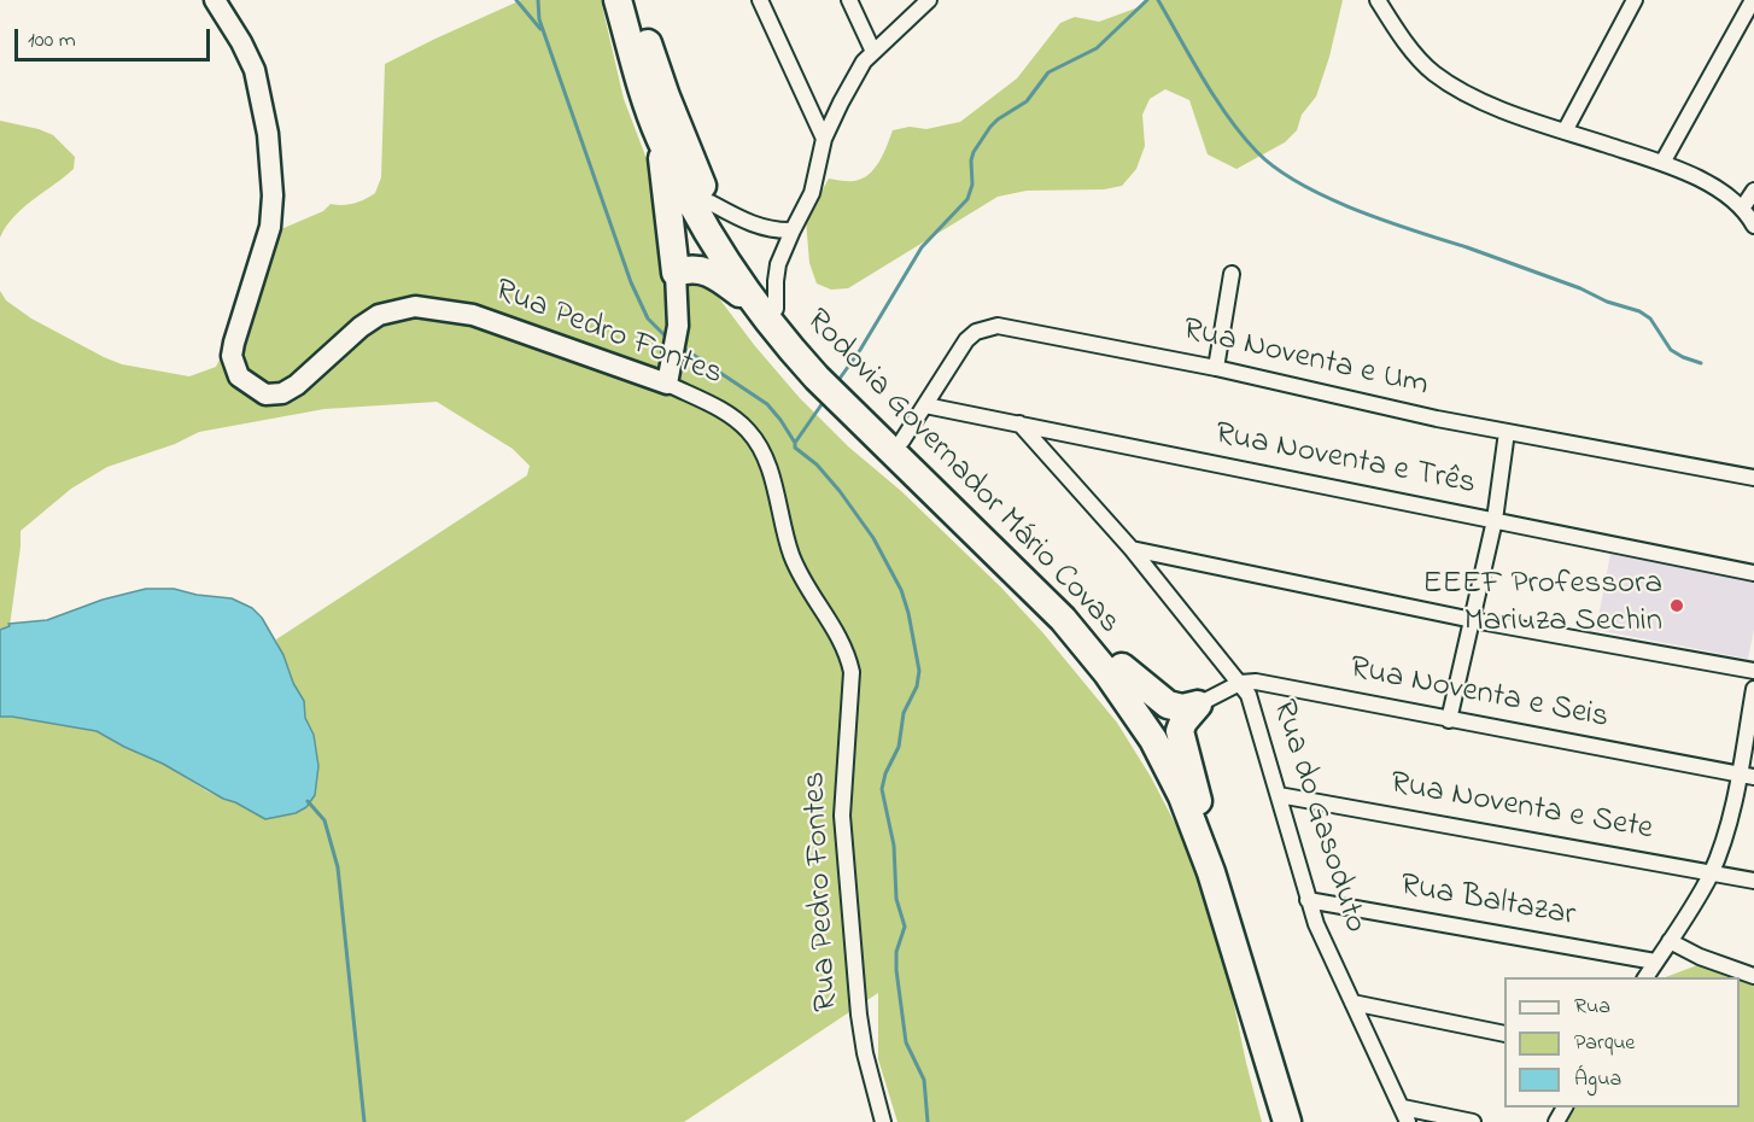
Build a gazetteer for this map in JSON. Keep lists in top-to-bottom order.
{
  "streets": {
    "highway": ["Rodovia Governador Mário Covas"],
    "street": [
      "Rua Pedro Fontes",
      "Rua Noventa e Um",
      "Rua Noventa e Três",
      "Rua Noventa e Seis",
      "Rua Noventa e Sete",
      "Rua do Gasoduto",
      "Rua Baltazar"
    ]
  },
  "crossings": [
    ["Rua Noventa e Um", "Rua Noventa e Três"],
    ["Rua Noventa e Um", "Rodovia Governador Mário Covas"],
    ["Rua Noventa e Três", "Rua do Gasoduto"],
    ["Rua Noventa e Seis", "Rua do Gasoduto"],
    ["Rua Noventa e Sete", "Rua do Gasoduto"],
    ["Rua do Gasoduto", "Rua Baltazar"]
  ],
  "places": ["EEEF Professora Mariuza Sechin"],
  "legend": ["Rua", "Parque", "Água"],
  "scale_bar": "100 m"
}
